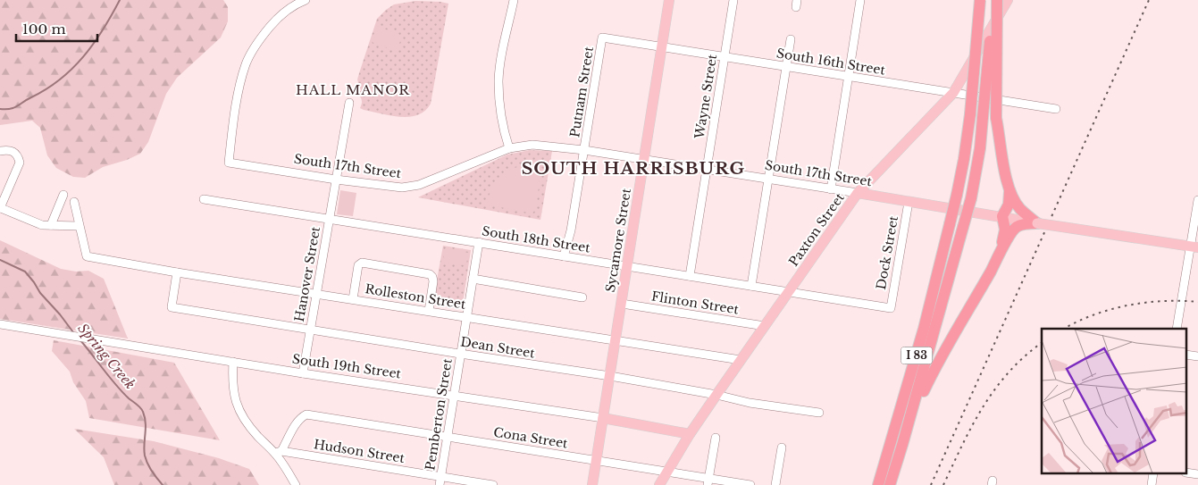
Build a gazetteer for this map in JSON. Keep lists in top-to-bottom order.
{
  "streets": {
    "highway": ["I 83"],
    "main road": [
      "South 17th Street",
      "Paxton Street",
      "Sycamore Street",
      "South 19th Street"
    ],
    "street": [
      "South 16th Street",
      "Putnam Street",
      "Wayne Street",
      "South 18th Street",
      "Dock Street",
      "Hanover Street",
      "Rolleston Street",
      "Flinton Street",
      "Dean Street",
      "Pemberton Street",
      "Cona Street",
      "Hudson Street"
    ]
  },
  "crossings": [
    ["South 16th Street", "Putnam Street"],
    ["South 16th Street", "Wayne Street"],
    ["South 16th Street", "Paxton Street"],
    ["South 16th Street", "Sycamore Street"],
    ["Putnam Street", "South 17th Street"],
    ["Putnam Street", "South 18th Street"],
    ["Wayne Street", "South 17th Street"],
    ["Wayne Street", "South 18th Street"],
    ["South 17th Street", "Paxton Street"],
    ["South 17th Street", "Sycamore Street"],
    ["South 17th Street", "Dock Street"],
    ["South 17th Street", "Hanover Street"],
    ["Paxton Street", "South 18th Street"],
    ["Paxton Street", "Rolleston Street"],
    ["Paxton Street", "Flinton Street"],
    ["Paxton Street", "Dean Street"],
    ["Paxton Street", "South 19th Street"],
    ["Paxton Street", "Cona Street"],
    ["South 18th Street", "Sycamore Street"],
    ["South 18th Street", "Dock Street"],
    ["South 18th Street", "Hanover Street"],
    ["South 18th Street", "Pemberton Street"],
    ["Sycamore Street", "Rolleston Street"],
    ["Sycamore Street", "Flinton Street"],
    ["Sycamore Street", "Dean Street"],
    ["Sycamore Street", "South 19th Street"],
    ["Sycamore Street", "Cona Street"],
    ["Hanover Street", "Rolleston Street"],
    ["Hanover Street", "Dean Street"],
    ["Hanover Street", "South 19th Street"],
    ["Rolleston Street", "Dean Street"],
    ["Rolleston Street", "Pemberton Street"],
    ["Dean Street", "Pemberton Street"],
    ["South 19th Street", "Pemberton Street"],
    ["Pemberton Street", "Cona Street"],
    ["Pemberton Street", "Hudson Street"],
    ["Cona Street", "Hudson Street"]
  ],
  "districts": ["HALL MANOR", "SOUTH HARRISBURG"],
  "water": ["Spring Creek"],
  "scale_bar": "100 m"
}
